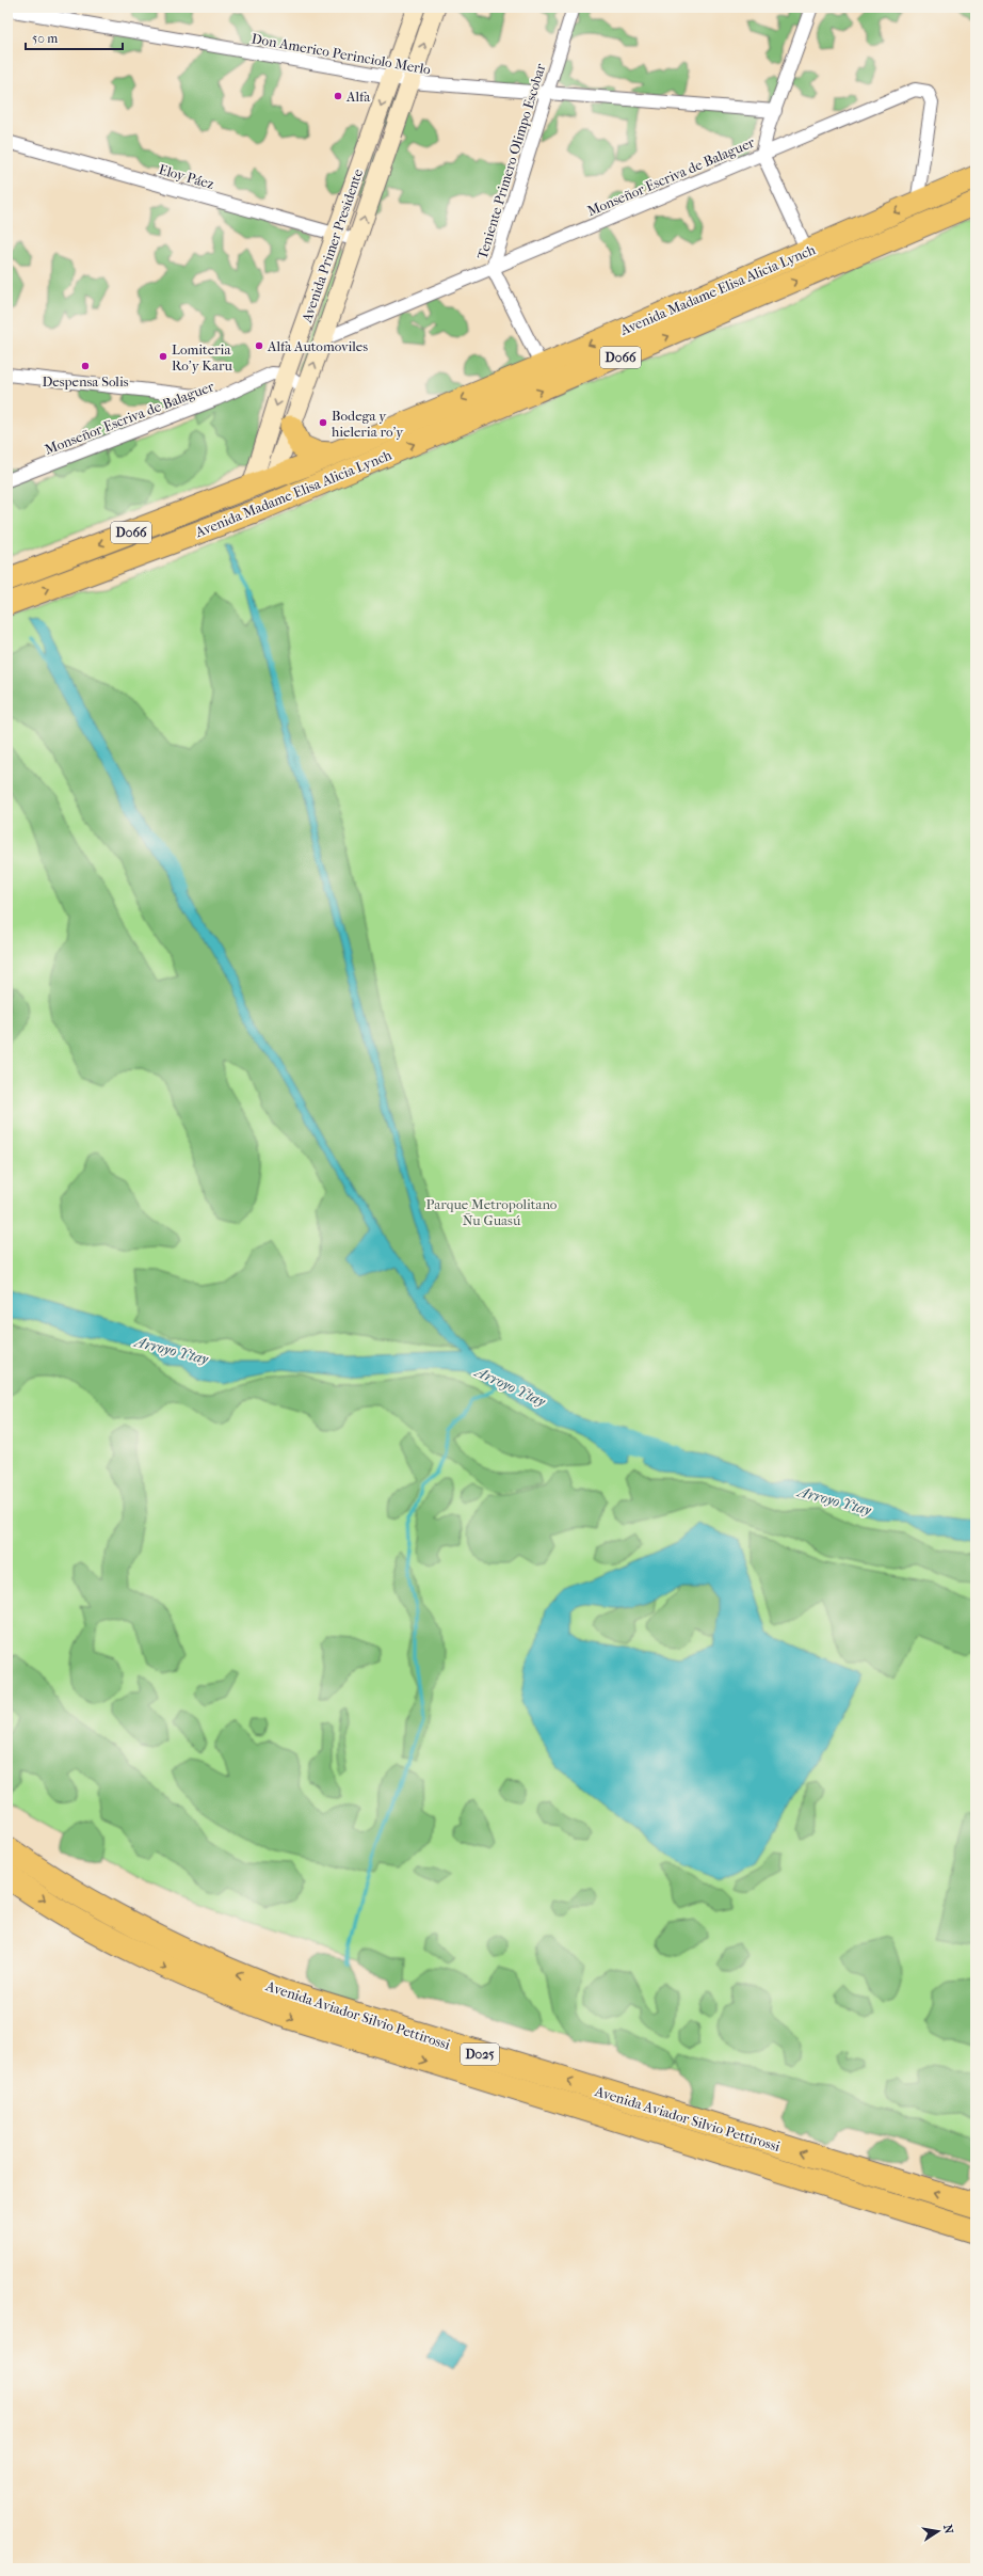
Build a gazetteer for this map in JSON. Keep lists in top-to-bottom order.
{
  "streets": {
    "highway": [
      "Avenida Madame Elisa Alicia Lynch",
      "D066",
      "Avenida Aviador Silvio Pettirossi",
      "D025"
    ],
    "main road": ["Avenida Primer Presidente"],
    "street": [
      "Don Americo Perinciolo Merlo",
      "Teniente Primero Olimpo Escobar",
      "Eloy Páez",
      "Monseñor Escriva de Balaguer"
    ]
  },
  "crossings": [
    ["Don Americo Perinciolo Merlo", "Teniente Primero Olimpo Escobar"],
    ["Don Americo Perinciolo Merlo", "Avenida Primer Presidente"],
    ["Teniente Primero Olimpo Escobar", "Monseñor Escriva de Balaguer"],
    ["Teniente Primero Olimpo Escobar", "Avenida Madame Elisa Alicia Lynch"],
    ["Eloy Páez", "Avenida Primer Presidente"],
    ["Monseñor Escriva de Balaguer", "Avenida Primer Presidente"],
    ["Monseñor Escriva de Balaguer", "Avenida Madame Elisa Alicia Lynch"],
    ["Avenida Primer Presidente", "Avenida Madame Elisa Alicia Lynch"]
  ],
  "water": ["Arroyo Ytay"],
  "parks": ["Parque Metropolitano Ñu Guasú"],
  "places": [
    "Alfa",
    "Alfa Automoviles",
    "Lomiteria Ro'y Karu",
    "Despensa Solis",
    "Bodega y hieleria ro'y"
  ],
  "scale_bar": "50 m",
  "north": "right"
}
